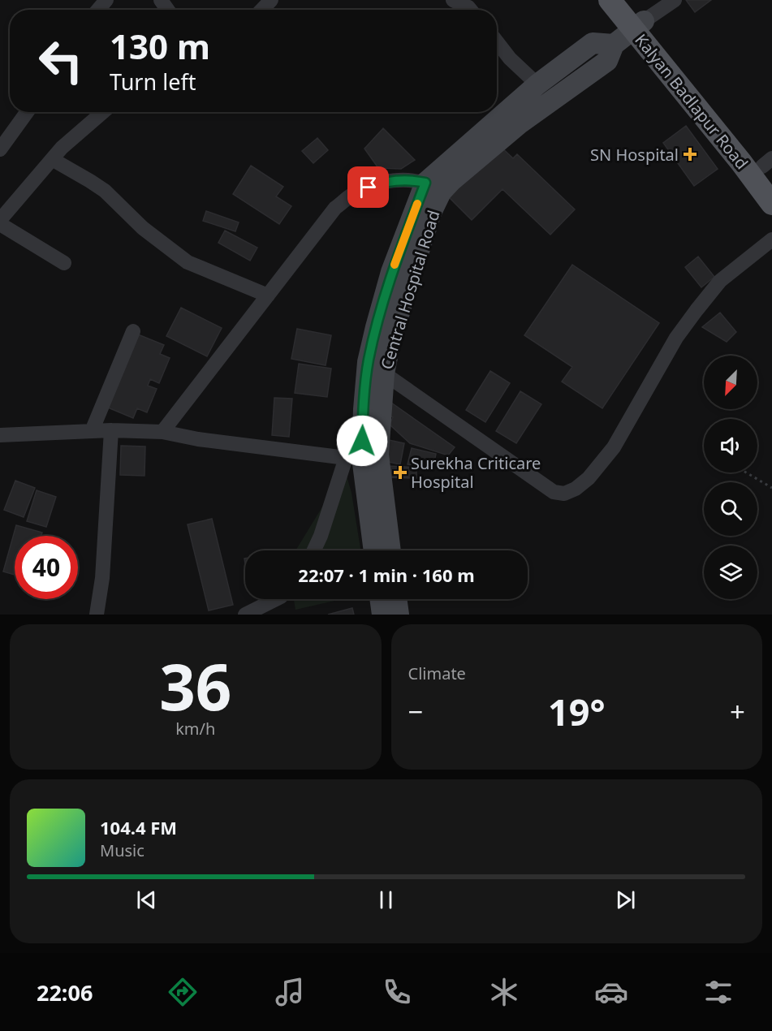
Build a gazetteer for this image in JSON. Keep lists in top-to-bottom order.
{
  "streets": {
    "main road": ["Kalyan Badlapur Road"],
    "street": ["Central Hospital Road"]
  },
  "crossings": [
    ["Kalyan Badlapur Road", "Central Hospital Road"]
  ],
  "places": {
    "health": ["SN Hospital", "Surekha Criticare Hospital"]
  },
  "north": "bottom left",
  "page": {
    "turn": ["130 m", "Turn left"],
    "limit": "40",
    "trip": "22:07 · 1 min · 160 m",
    "tile": [
      ["36", "km/h"],
      "Climate"
    ],
    "heat": ["−", "19°", "+"],
    "song": ["104.4 FM", "Music"],
    "tabs": "22:06"
  }
}
